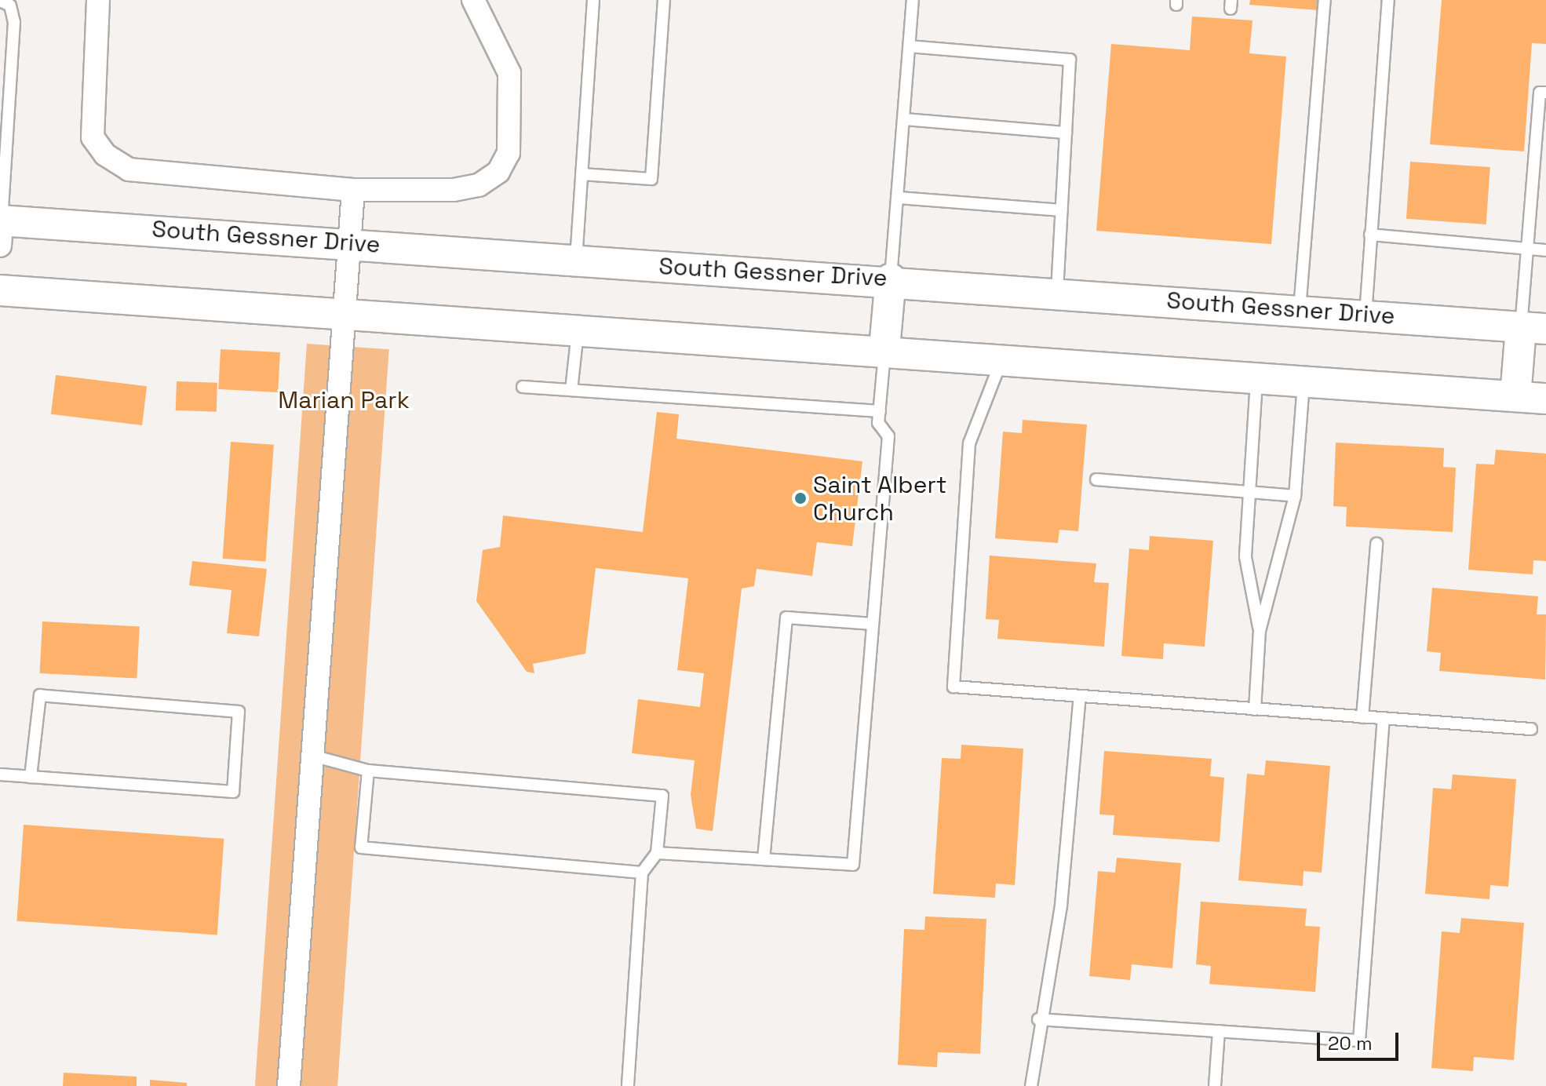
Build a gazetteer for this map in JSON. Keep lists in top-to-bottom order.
{
  "streets": {
    "main road": ["South Gessner Drive"]
  },
  "parks": ["Marian Park"],
  "places": ["Saint Albert Church"],
  "scale_bar": "20 m"
}
